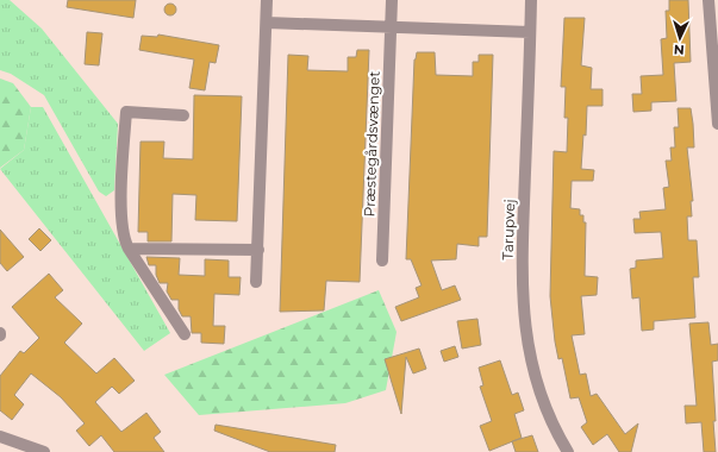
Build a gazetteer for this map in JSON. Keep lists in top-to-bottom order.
{
  "streets": {
    "street": ["Præstegårdsvænget", "Tarupvej"]
  },
  "north": "bottom"
}
